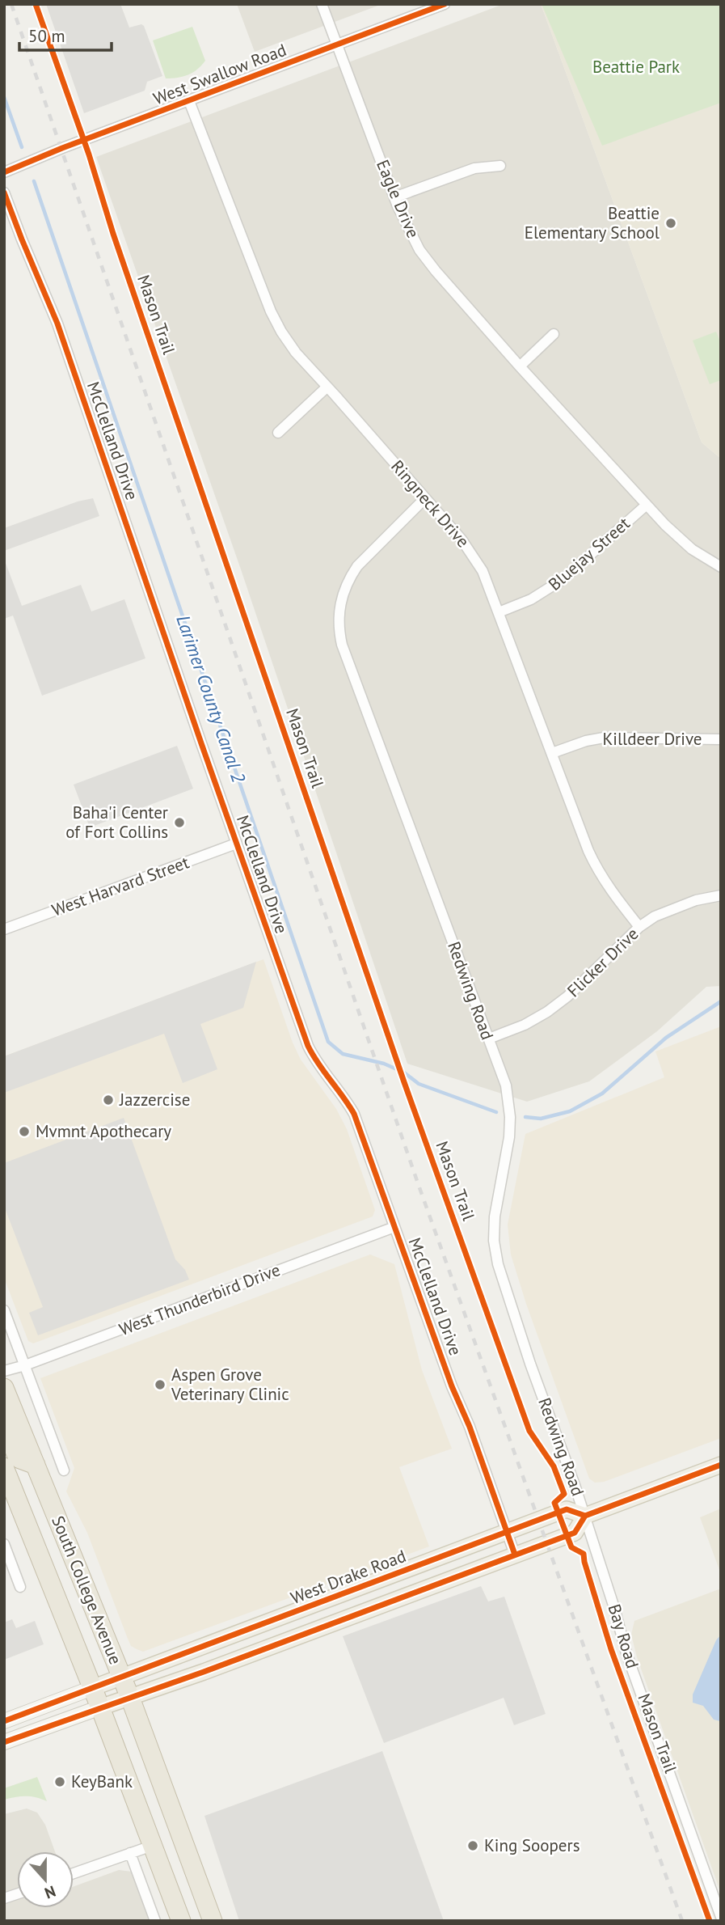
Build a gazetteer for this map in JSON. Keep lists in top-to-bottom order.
{
  "streets": {
    "highway": ["South College Avenue"],
    "main road": ["West Drake Road"],
    "street": [
      "West Swallow Road",
      "Eagle Drive",
      "McClelland Drive",
      "Ringneck Drive",
      "Bluejay Street",
      "Killdeer Drive",
      "West Harvard Street",
      "Flicker Drive",
      "Redwing Road",
      "West Thunderbird Drive",
      "Bay Road"
    ],
    "cycle path": ["Mason Trail"]
  },
  "crossings": [
    ["West Swallow Road", "Eagle Drive"],
    ["West Swallow Road", "Ringneck Drive"],
    ["Eagle Drive", "Bluejay Street"],
    ["McClelland Drive", "West Harvard Street"],
    ["McClelland Drive", "West Thunderbird Drive"],
    ["McClelland Drive", "West Drake Road"],
    ["Ringneck Drive", "Bluejay Street"],
    ["Ringneck Drive", "Killdeer Drive"],
    ["Ringneck Drive", "Flicker Drive"],
    ["Ringneck Drive", "Redwing Road"],
    ["Flicker Drive", "Redwing Road"],
    ["Redwing Road", "West Drake Road"],
    ["Redwing Road", "Bay Road"],
    ["West Drake Road", "South College Avenue"],
    ["West Drake Road", "Bay Road"]
  ],
  "water": ["Larimer County Canal 2"],
  "parks": ["Beattie Park"],
  "places": [
    "Beattie Elementary School",
    "Baha'i Center of Fort Collins",
    "Jazzercise",
    "Mvmnt Apothecary",
    "Aspen Grove Veterinary Clinic",
    "KeyBank",
    "King Soopers"
  ],
  "scale_bar": "50 m",
  "north": "bottom"
}
